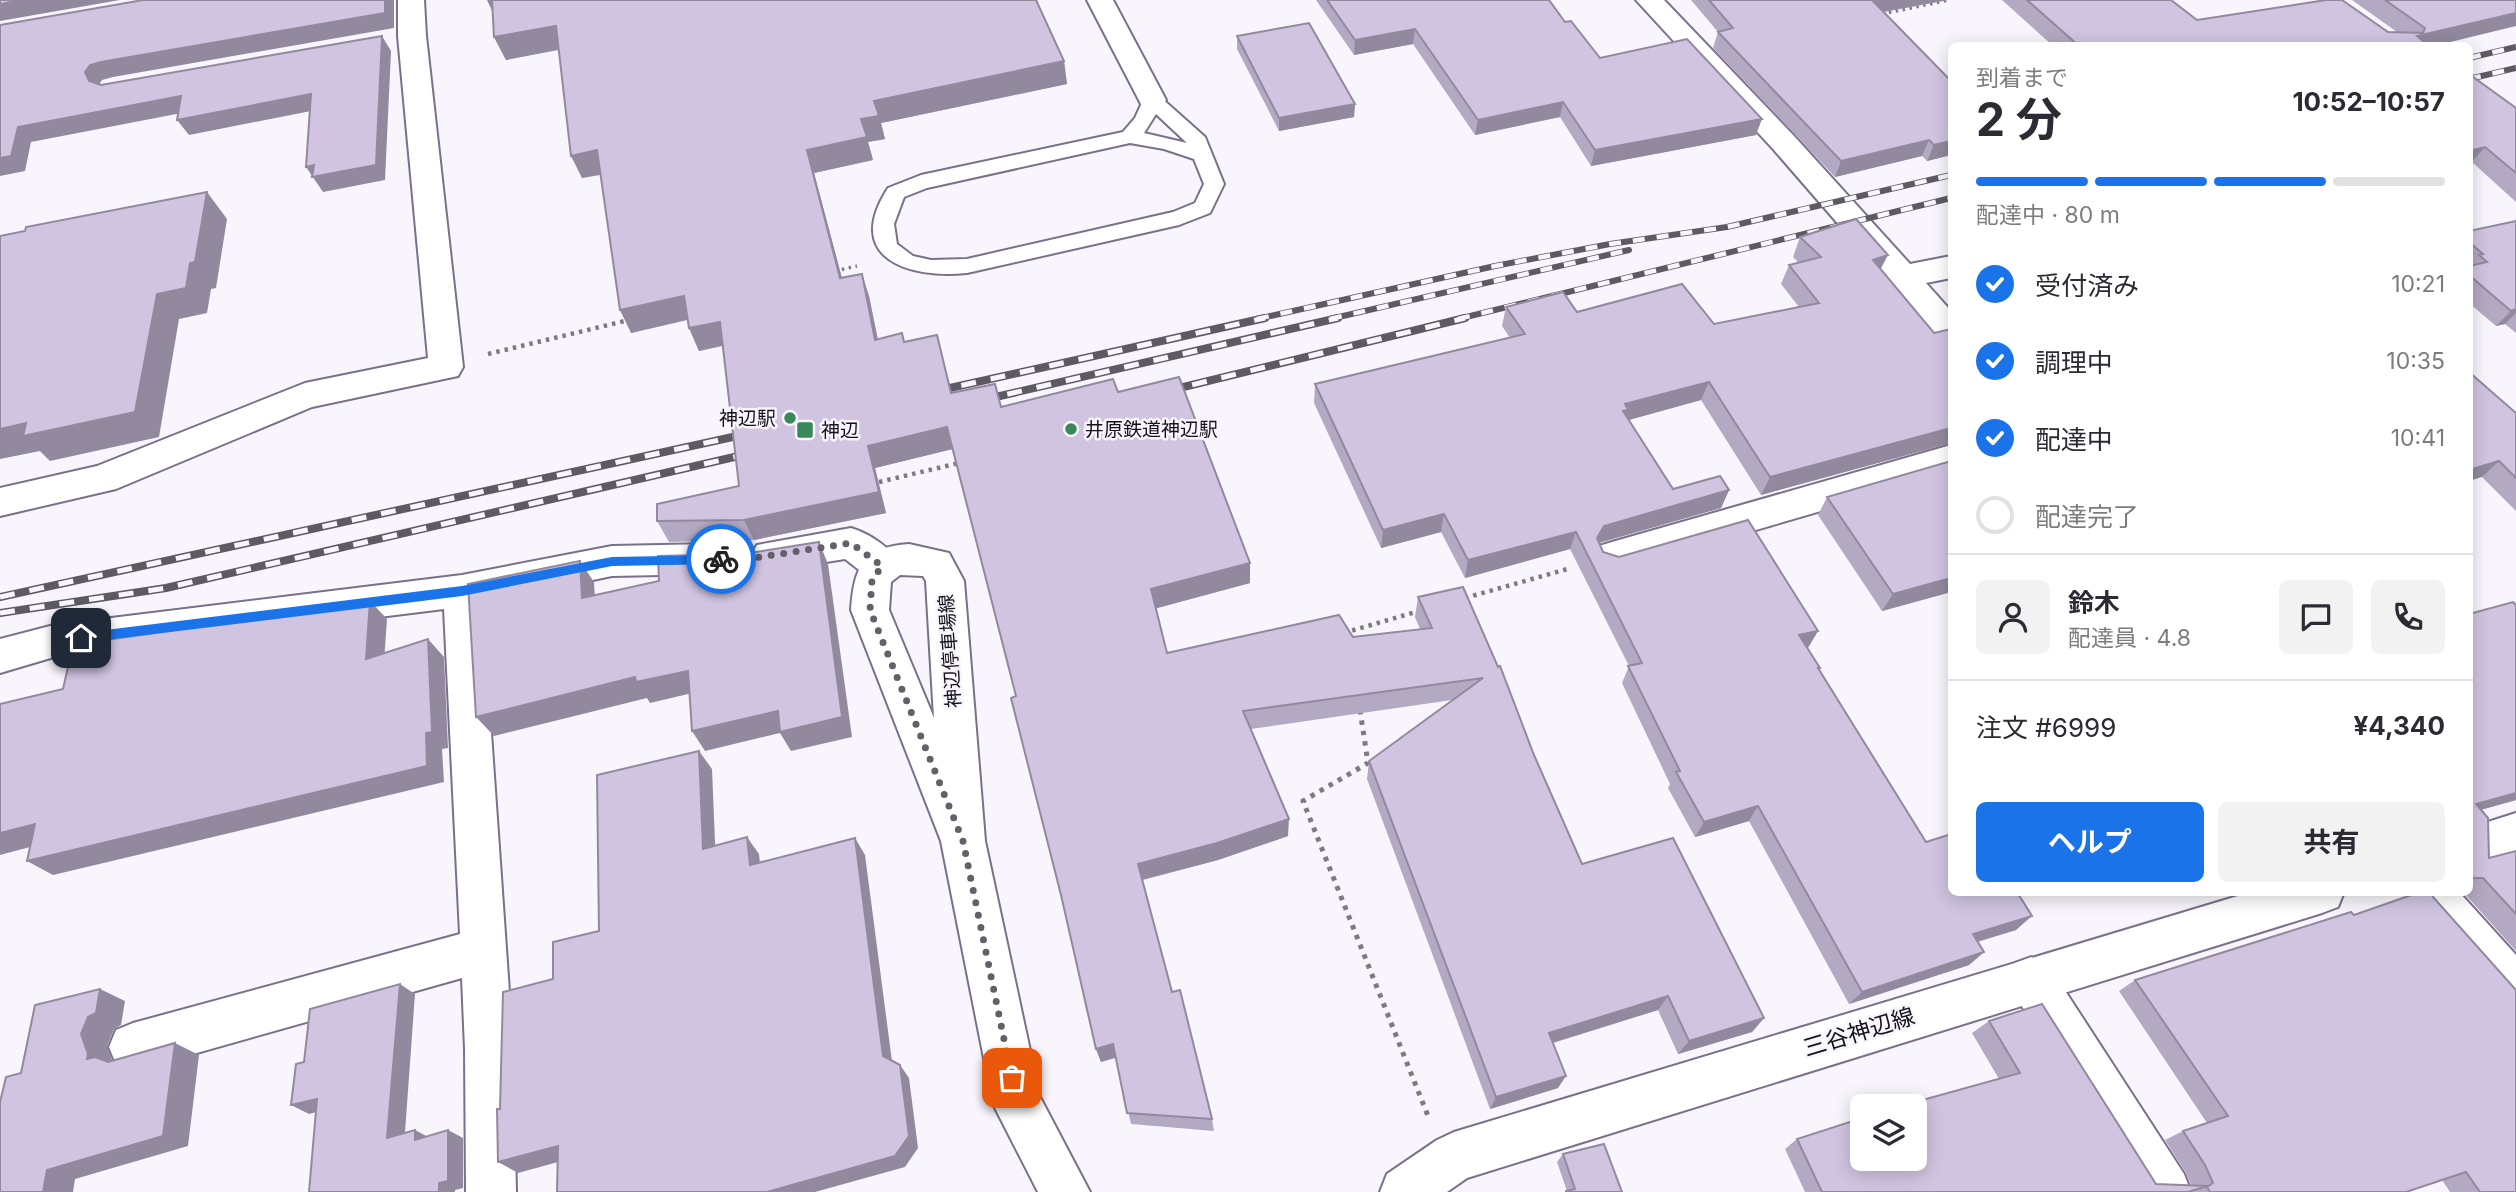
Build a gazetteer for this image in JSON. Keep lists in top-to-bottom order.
{
  "streets": {
    "street": ["神辺停車場線", "三谷神辺線"]
  },
  "places": {
    "other": ["神辺駅", "井原鉄道神辺駅"],
    "transit": ["神辺"]
  },
  "page": {
    "heading": ["2 分", "到着まで", "10:52–10:57"],
    "panel": [
      "鈴木",
      "配達員 · 4.8",
      "注文 #6999",
      "¥4,340"
    ],
    "bar": "配達中 · 80 m",
    "list": [
      ["受付済み", "10:21"],
      ["調理中", "10:35"],
      ["配達中", "10:41"],
      "配達完了"
    ],
    "buttons": ["ヘルプ", "共有"]
  }
}
